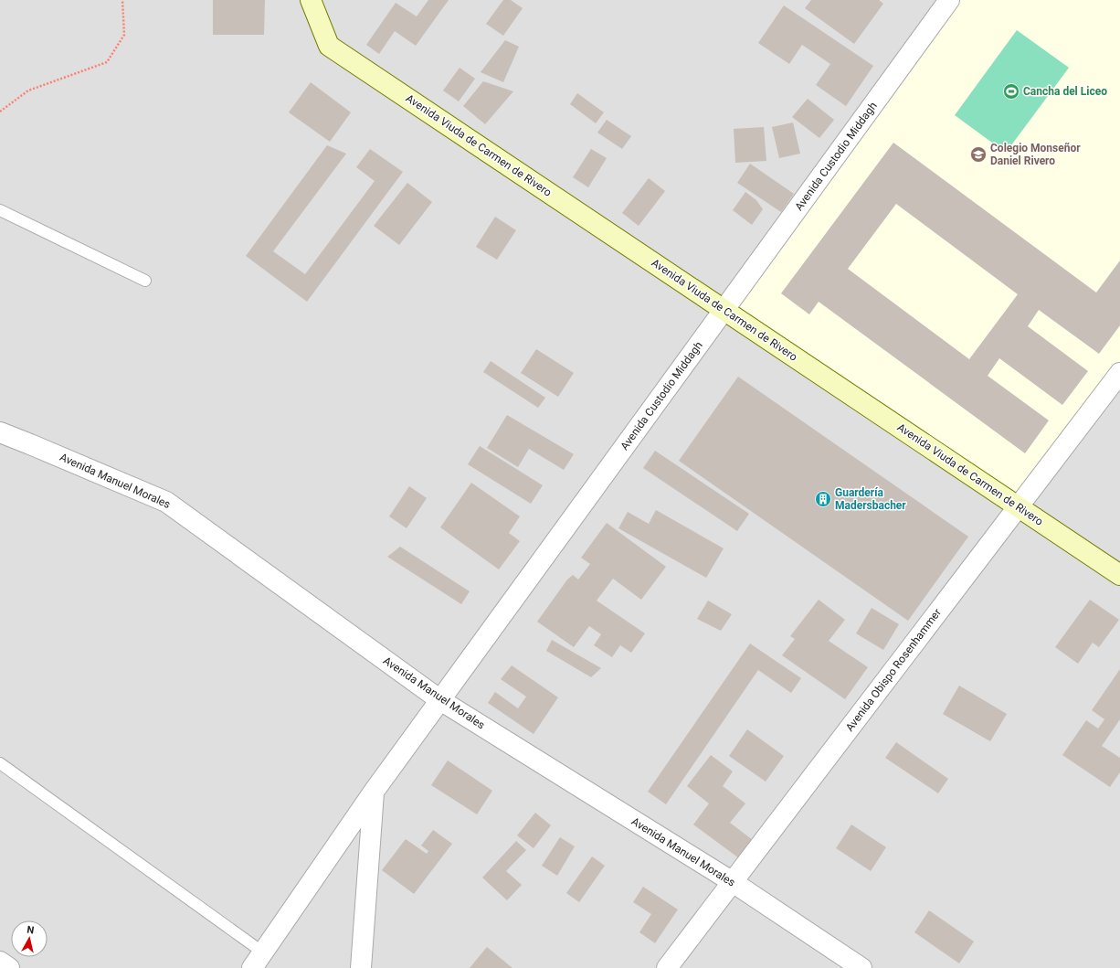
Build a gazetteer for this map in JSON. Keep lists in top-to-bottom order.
{
  "streets": {
    "street": [
      "Avenida Viuda de Carmen de Rivero",
      "Avenida Custodio Middagh",
      "Avenida Manuel Morales",
      "Avenida Obispo Rosenhammer"
    ]
  },
  "crossings": [
    ["Avenida Viuda de Carmen de Rivero", "Avenida Custodio Middagh"],
    ["Avenida Viuda de Carmen de Rivero", "Avenida Obispo Rosenhammer"],
    ["Avenida Custodio Middagh", "Avenida Manuel Morales"],
    ["Avenida Manuel Morales", "Avenida Obispo Rosenhammer"]
  ],
  "places": {
    "sports": ["Cancha del Liceo"],
    "school or university": ["Colegio Monseñor Daniel Rivero"],
    "building": ["Guardería Madersbacher"]
  },
  "north": "top"
}
